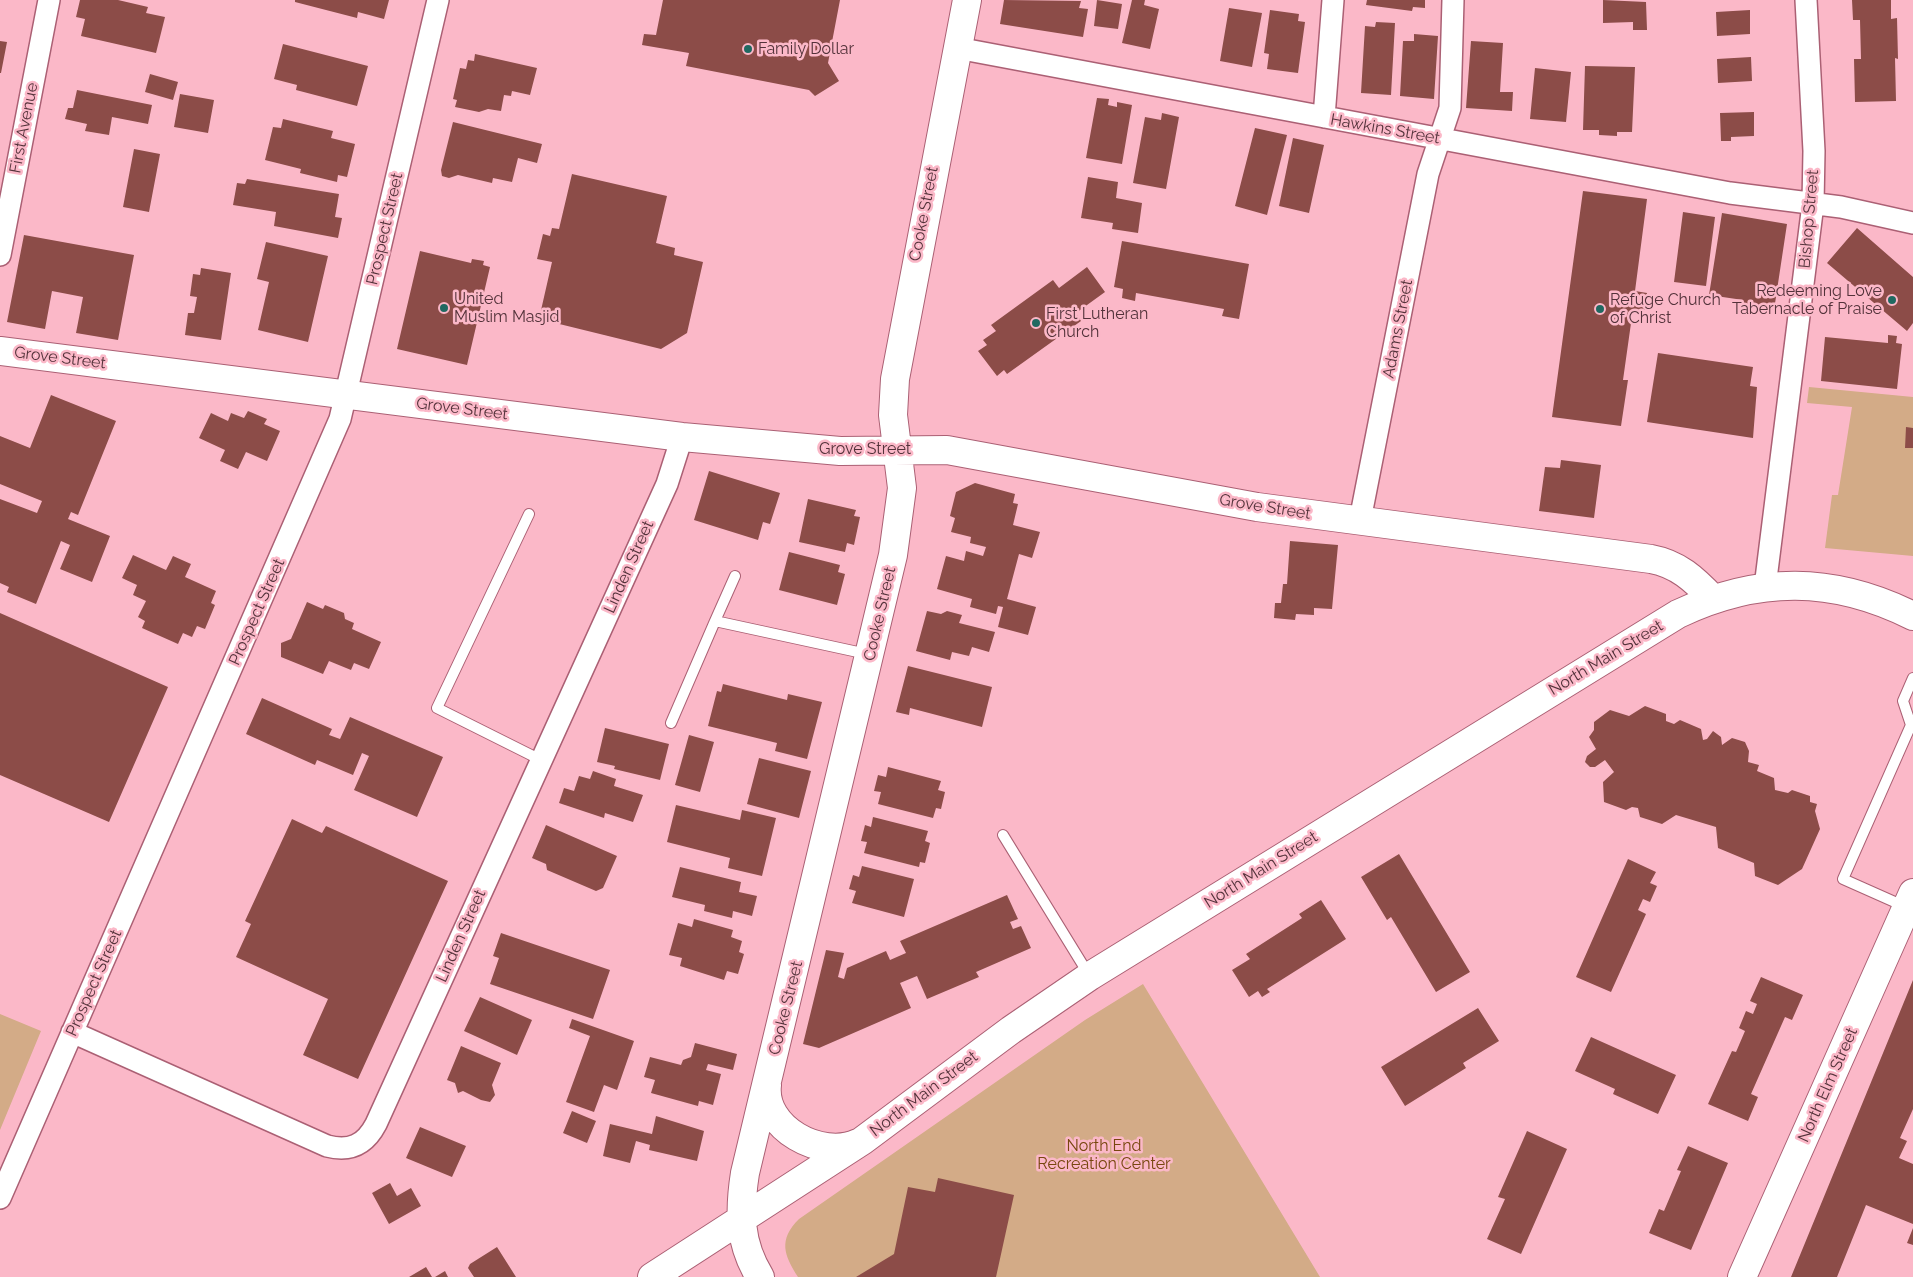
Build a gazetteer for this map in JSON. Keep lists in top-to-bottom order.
{
  "streets": {
    "main road": [
      "Cooke Street",
      "Grove Street",
      "North Main Street",
      "North Elm Street"
    ],
    "street": [
      "First Avenue",
      "Hawkins Street",
      "Bishop Street",
      "Prospect Street",
      "Adams Street",
      "Linden Street"
    ]
  },
  "crossings": [
    ["Hawkins Street", "Cooke Street"],
    ["Hawkins Street", "Bishop Street"],
    ["Hawkins Street", "Adams Street"],
    ["Cooke Street", "Grove Street"],
    ["Cooke Street", "North Main Street"],
    ["Bishop Street", "North Main Street"],
    ["Prospect Street", "Grove Street"],
    ["Prospect Street", "Linden Street"],
    ["Adams Street", "Grove Street"],
    ["Grove Street", "Linden Street"],
    ["Grove Street", "North Main Street"]
  ],
  "parks": ["North End Recreation Center"],
  "places": [
    "Family Dollar",
    "Redeeming Love Tabernacle of Praise",
    "United Muslim Masjid",
    "Refuge Church of Christ",
    "First Lutheran Church"
  ]
}
